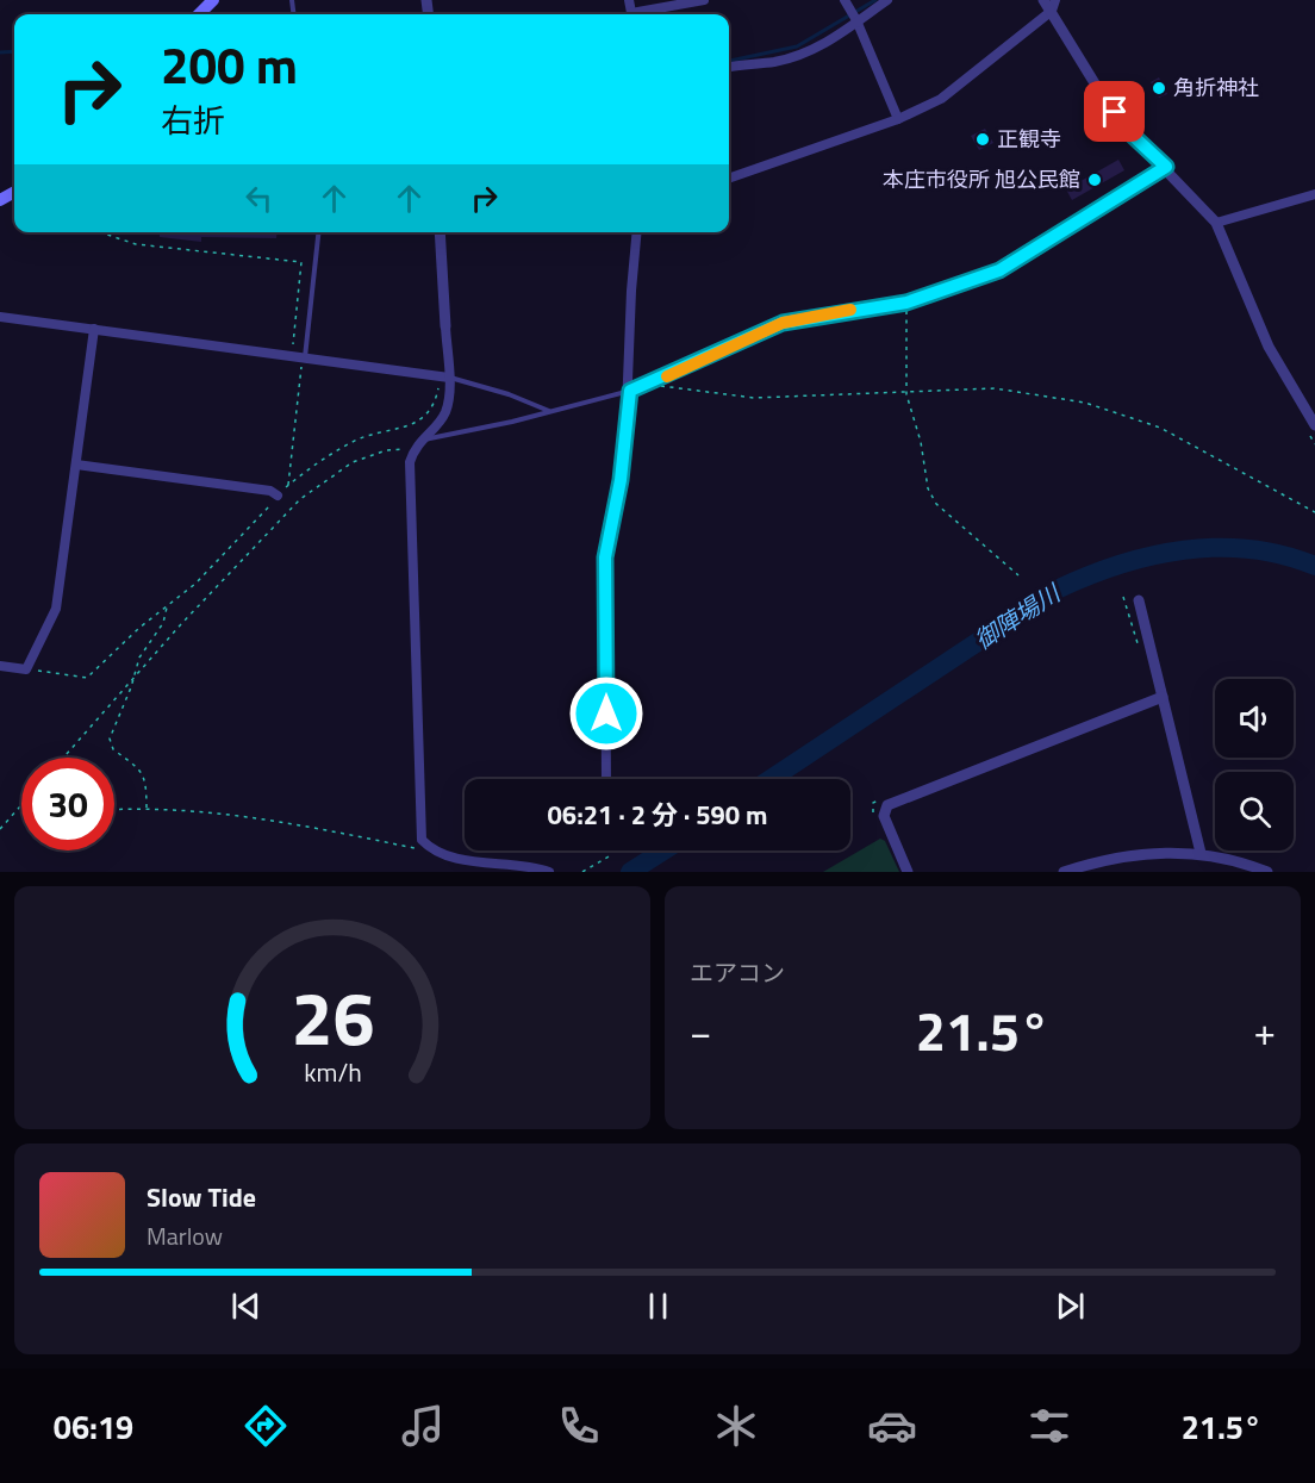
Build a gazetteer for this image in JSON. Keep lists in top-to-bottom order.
{
  "water": ["御陣場川"],
  "places": ["角折神社", "正観寺", "本庄市役所 旭公民館"],
  "page": {
    "turn": ["200 m", "右折"],
    "limit": "30",
    "trip": "06:21 · 2 分 · 590 m",
    "tile": "エアコン",
    "heat": ["−", "21.5°", "+"],
    "song": ["Slow Tide", "Marlow"],
    "tabs": ["06:19", "21.5°"],
    "gauge": ["26", "km/h"]
  }
}
